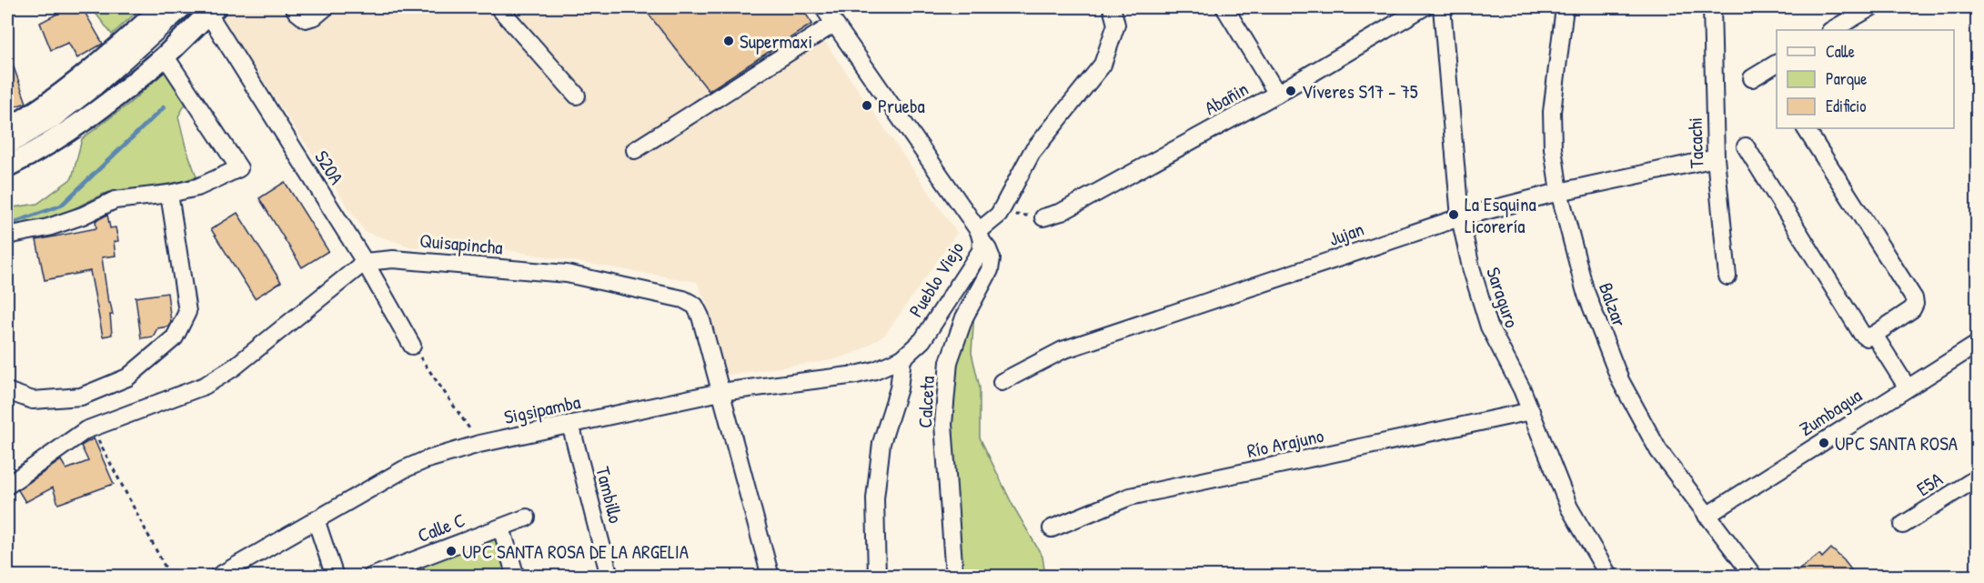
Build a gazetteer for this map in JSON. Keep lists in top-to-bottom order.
{
  "streets": {
    "street": [
      "Abañin",
      "Tacachi",
      "S20A",
      "Jujan",
      "Quisapincha",
      "Pueblo Viejo",
      "Saraguro",
      "Balzar",
      "Calceta",
      "Sigsipamba",
      "Zumbagua",
      "Río Arajuno",
      "E5A",
      "Tambillo",
      "Calle C"
    ]
  },
  "crossings": [
    ["Tacachi", "Jujan"],
    ["S20A", "Quisapincha"],
    ["Jujan", "Saraguro"],
    ["Jujan", "Balzar"],
    ["Quisapincha", "Sigsipamba"],
    ["Pueblo Viejo", "Calceta"],
    ["Pueblo Viejo", "Sigsipamba"],
    ["Saraguro", "Río Arajuno"],
    ["Balzar", "Zumbagua"],
    ["Sigsipamba", "Tambillo"]
  ],
  "places": [
    "Supermaxi",
    "Víveres S17 - 75",
    "Prueba",
    "La Esquina Licorería",
    "UPC SANTA ROSA",
    "UPC SANTA ROSA DE LA ARGELIA"
  ],
  "legend": ["Calle", "Parque", "Edificio"]
}
